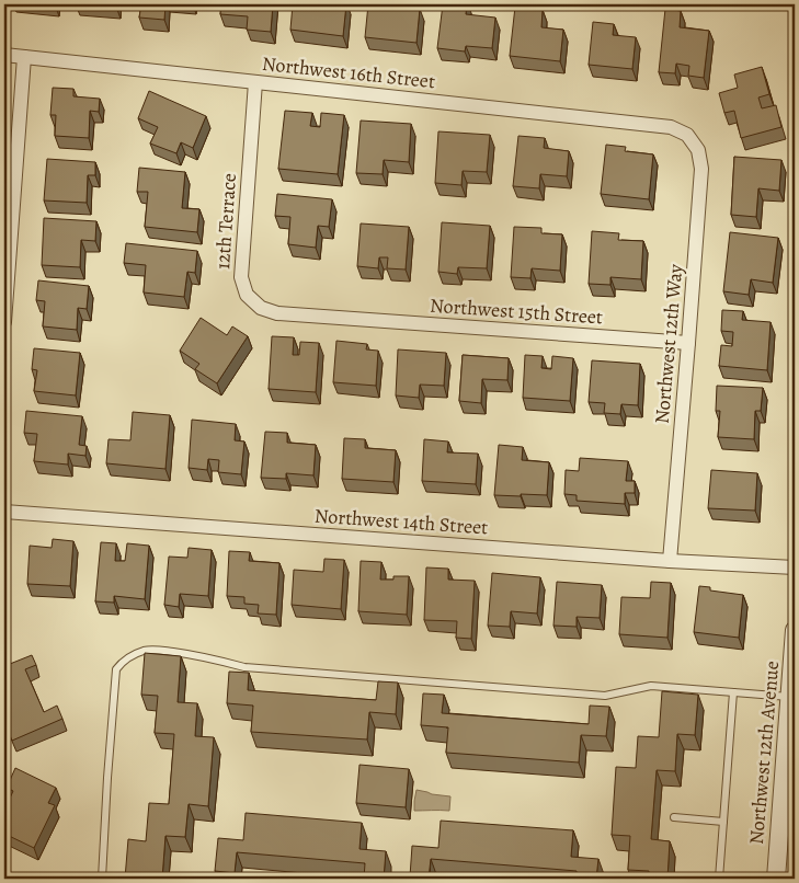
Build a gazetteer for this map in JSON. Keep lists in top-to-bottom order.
{
  "streets": {
    "street": [
      "Northwest 16th Street",
      "12th Terrace",
      "Northwest 15th Street",
      "Northwest 12th Way",
      "Northwest 14th Street",
      "Northwest 12th Avenue"
    ]
  },
  "crossings": [
    ["Northwest 16th Street", "12th Terrace"],
    ["Northwest 16th Street", "Northwest 12th Way"],
    ["12th Terrace", "Northwest 15th Street"],
    ["Northwest 15th Street", "Northwest 12th Way"],
    ["Northwest 12th Way", "Northwest 14th Street"]
  ]
}
